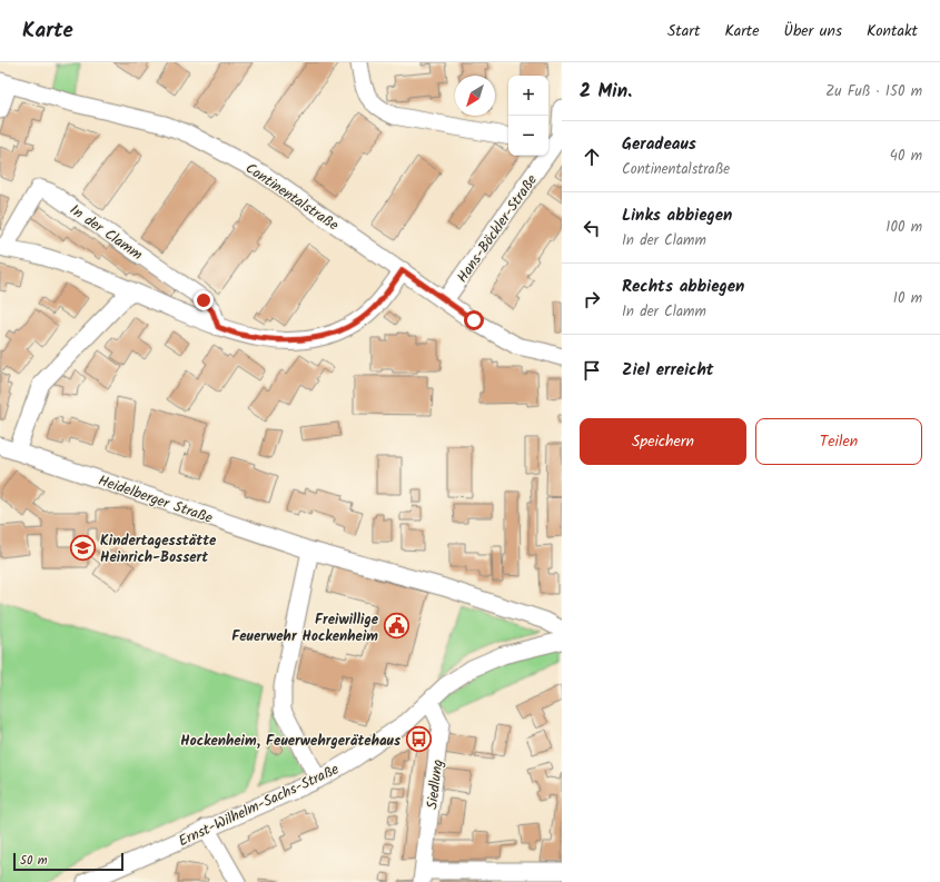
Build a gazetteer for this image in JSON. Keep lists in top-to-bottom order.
{
  "streets": {
    "street": [
      "Continentalstraße",
      "Hans-Böckler-Straße",
      "In der Clamm",
      "Heidelberger Straße",
      "Siedlung",
      "Ernst-Wilhelm-Sachs-Straße"
    ]
  },
  "crossings": [
    ["Continentalstraße", "Hans-Böckler-Straße"],
    ["Continentalstraße", "In der Clamm"],
    ["Siedlung", "Ernst-Wilhelm-Sachs-Straße"]
  ],
  "places": {
    "school or university": ["Kindertagesstätte Heinrich-Bossert"],
    "public building": ["Freiwillige Feuerwehr Hockenheim"],
    "bus stop": ["Hockenheim, Feuerwehrgerätehaus"]
  },
  "scale_bar": "50 m",
  "north": "bottom left",
  "page": {
    "header": "Karte",
    "nav": [
      "Start",
      "Karte",
      "Über uns",
      "Kontakt"
    ],
    "heading": ["2 Min.", "Zu Fuß · 150 m"],
    "map_buttons": ["+", "−"],
    "list": [
      ["Geradeaus", "Continentalstraße", "40 m"],
      ["Links abbiegen", "In der Clamm", "100 m"],
      ["Rechts abbiegen", "In der Clamm", "10 m"],
      "Ziel erreicht"
    ],
    "buttons": ["Speichern", "Teilen"],
    "scale": "50 m"
  }
}
